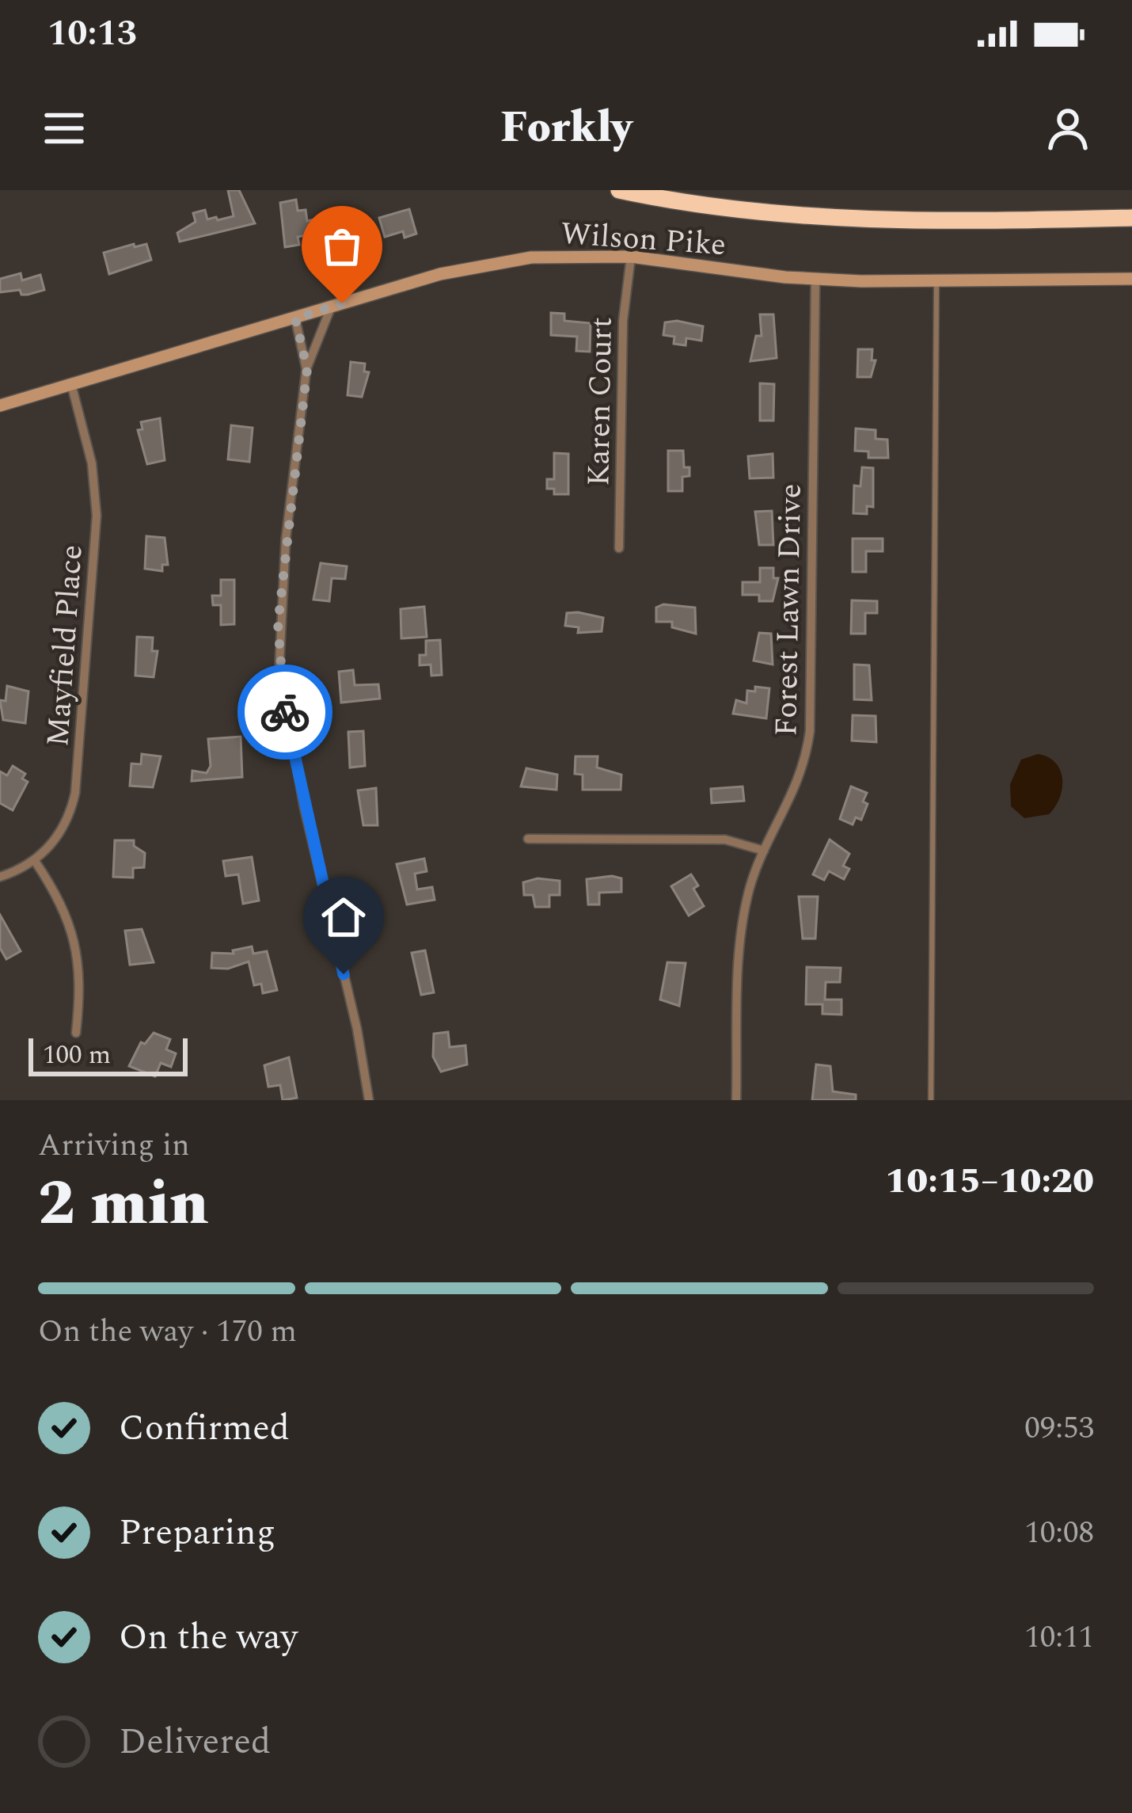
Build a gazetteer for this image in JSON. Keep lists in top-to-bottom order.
{
  "streets": {
    "main road": ["Wilson Pike"],
    "street": ["Karen Court", "Forest Lawn Drive", "Mayfield Place"]
  },
  "crossings": [
    ["Wilson Pike", "Karen Court"],
    ["Wilson Pike", "Forest Lawn Drive"],
    ["Wilson Pike", "Mayfield Place"]
  ],
  "scale_bar": "100 m",
  "page": {
    "status": "10:13",
    "header": "Forkly",
    "scale": "100 m",
    "heading": ["2 min", "Arriving in", "10:15–10:20"],
    "bar": "On the way · 170 m",
    "list": [
      ["Confirmed", "09:53"],
      ["Preparing", "10:08"],
      ["On the way", "10:11"],
      "Delivered"
    ]
  }
}
